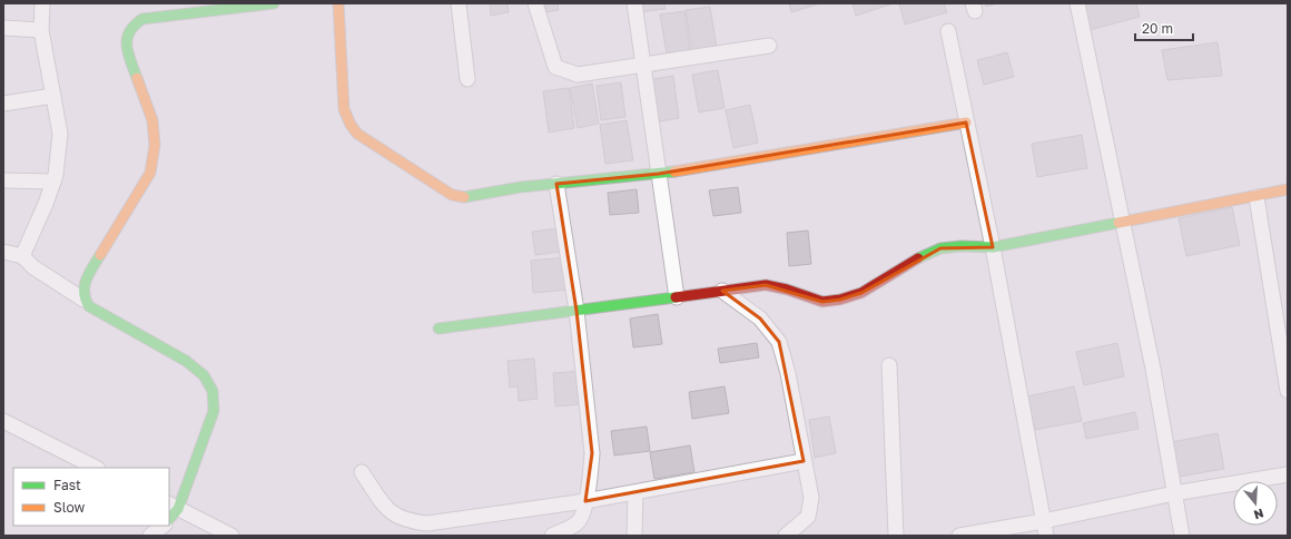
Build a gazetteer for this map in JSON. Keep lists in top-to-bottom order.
{
  "legend": ["Fast", "Slow"],
  "scale_bar": "20 m",
  "north": "bottom"
}
